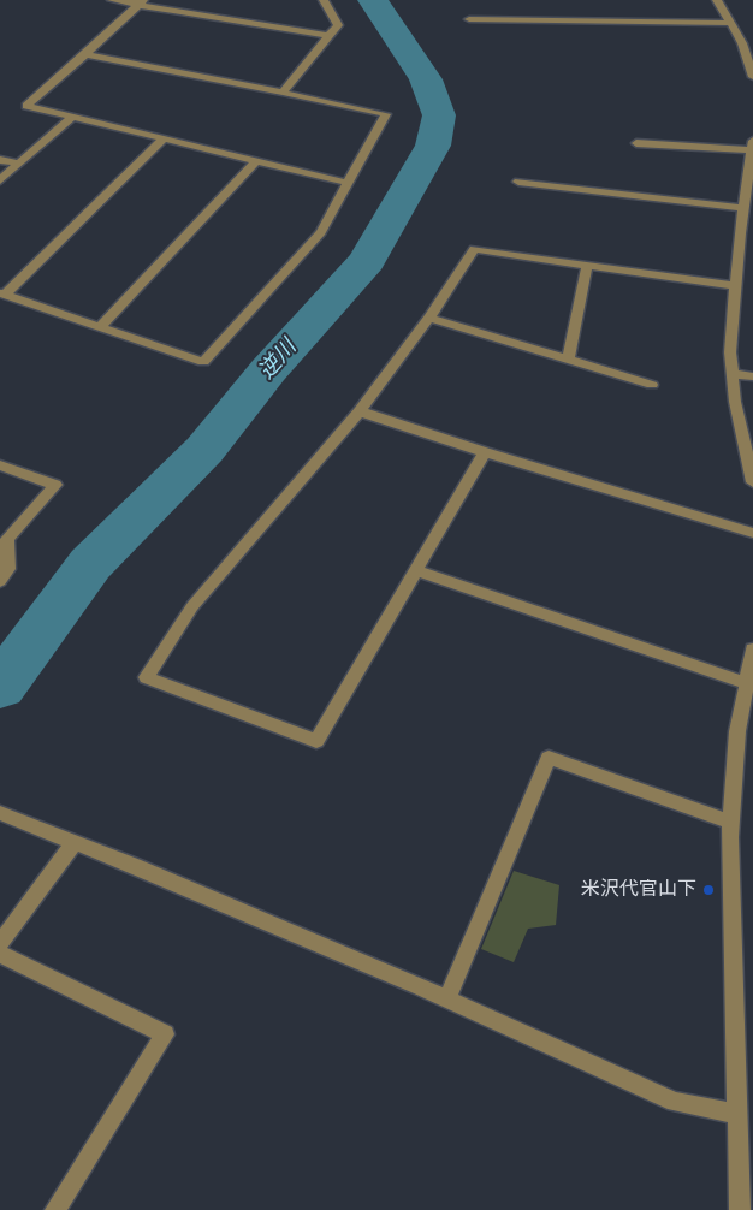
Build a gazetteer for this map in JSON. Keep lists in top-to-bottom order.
{
  "water": ["逆川"],
  "places": ["米沢代官山下"]
}
